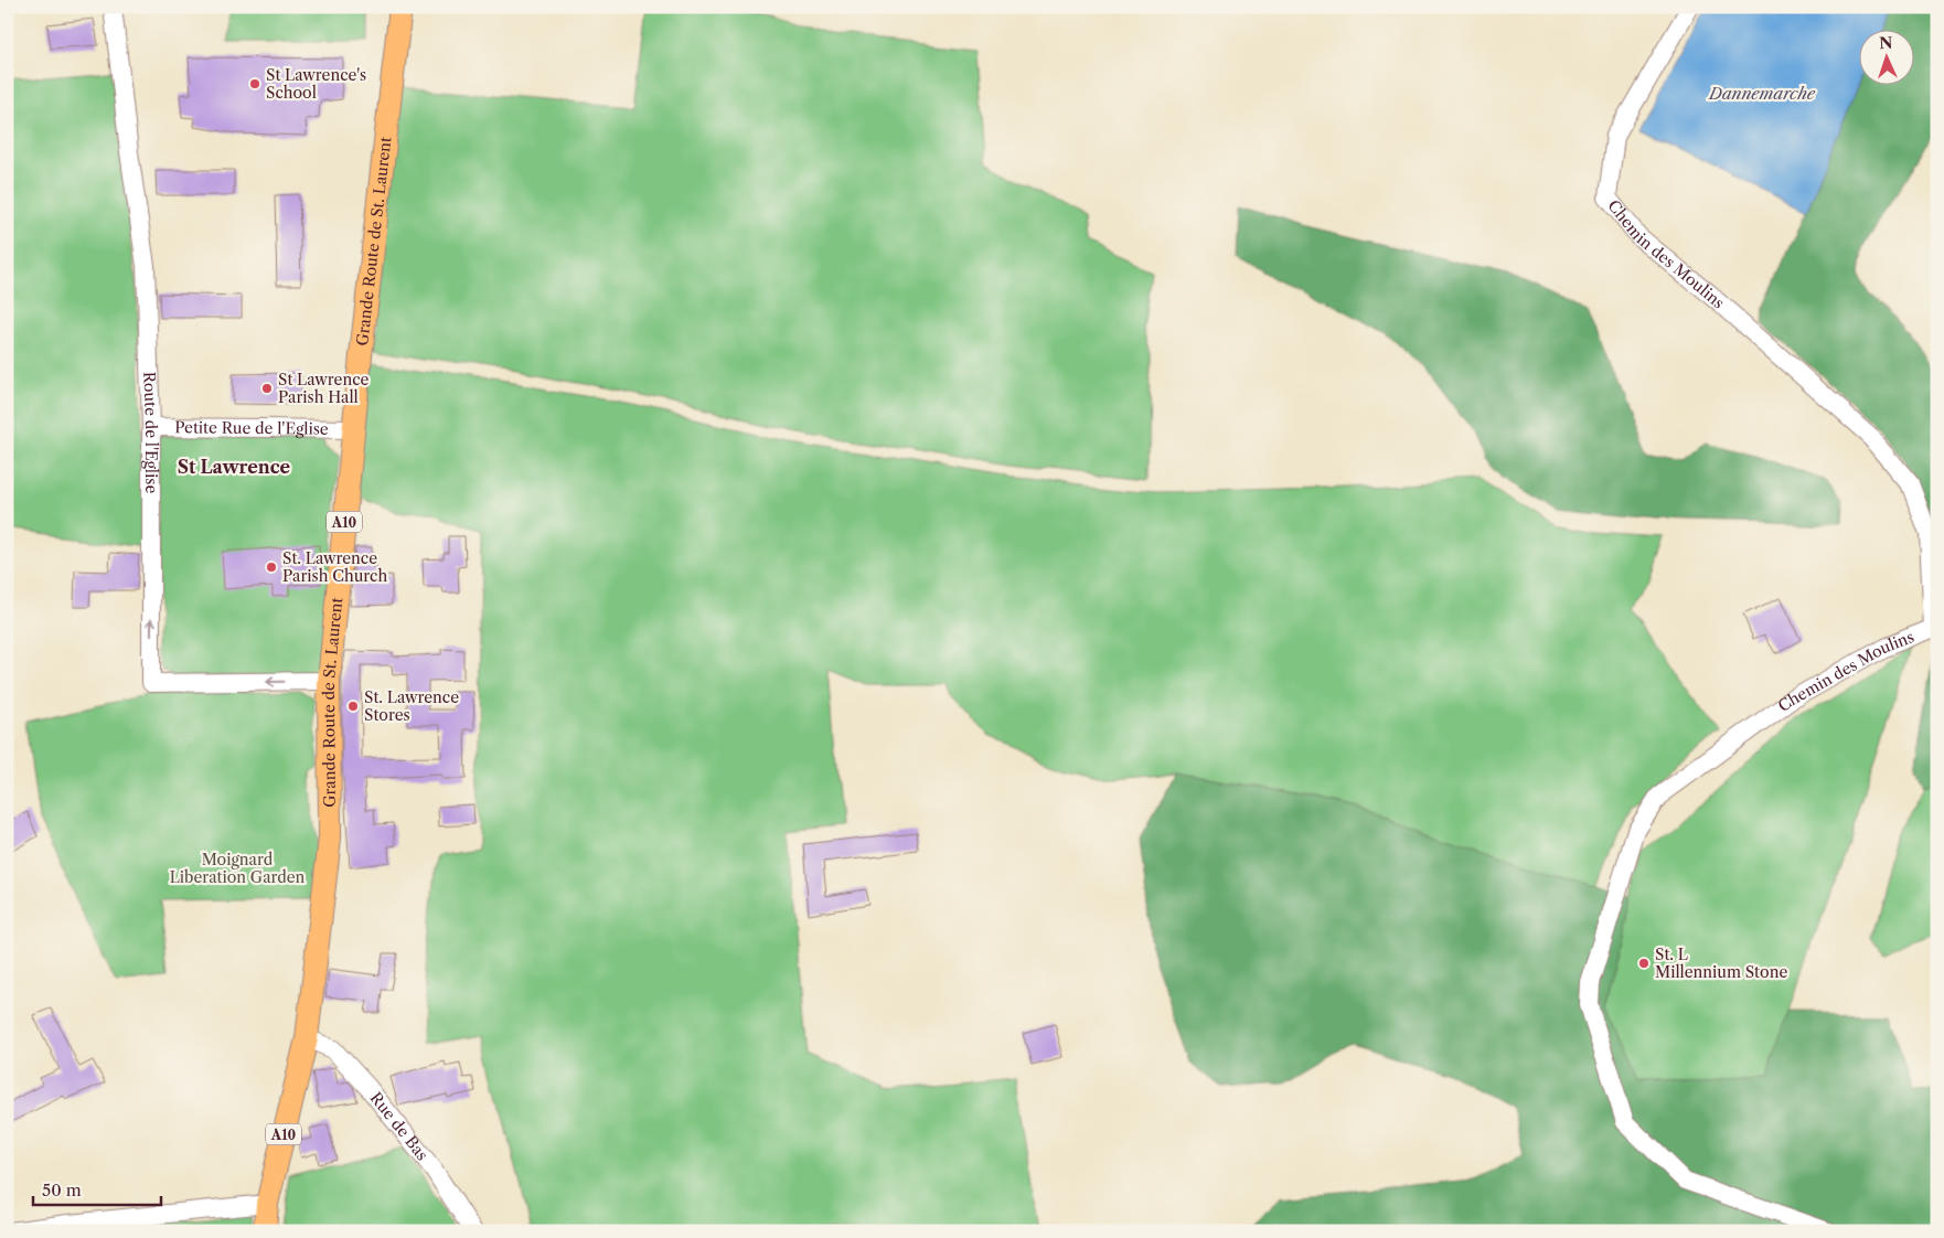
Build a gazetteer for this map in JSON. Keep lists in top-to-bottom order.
{
  "streets": {
    "main road": ["Grande Route de St. Laurent", "A10"],
    "street": [
      "Chemin des Moulins",
      "Petite Rue de l'Eglise",
      "Route de l'Eglise",
      "Rue de Bas"
    ]
  },
  "crossings": [
    ["Grande Route de St. Laurent", "Petite Rue de l'Eglise"],
    ["Grande Route de St. Laurent", "Route de l'Eglise"],
    ["Grande Route de St. Laurent", "Rue de Bas"],
    ["Petite Rue de l'Eglise", "Route de l'Eglise"]
  ],
  "districts": ["St Lawrence"],
  "water": ["Dannemarche"],
  "parks": ["Moignard Liberation Garden"],
  "places": [
    "St Lawrence's School",
    "St Lawrence Parish Hall",
    "St. Lawrence Parish Church",
    "St. Lawrence Stores",
    "St. L Millennium Stone"
  ],
  "scale_bar": "50 m",
  "north": "top"
}
